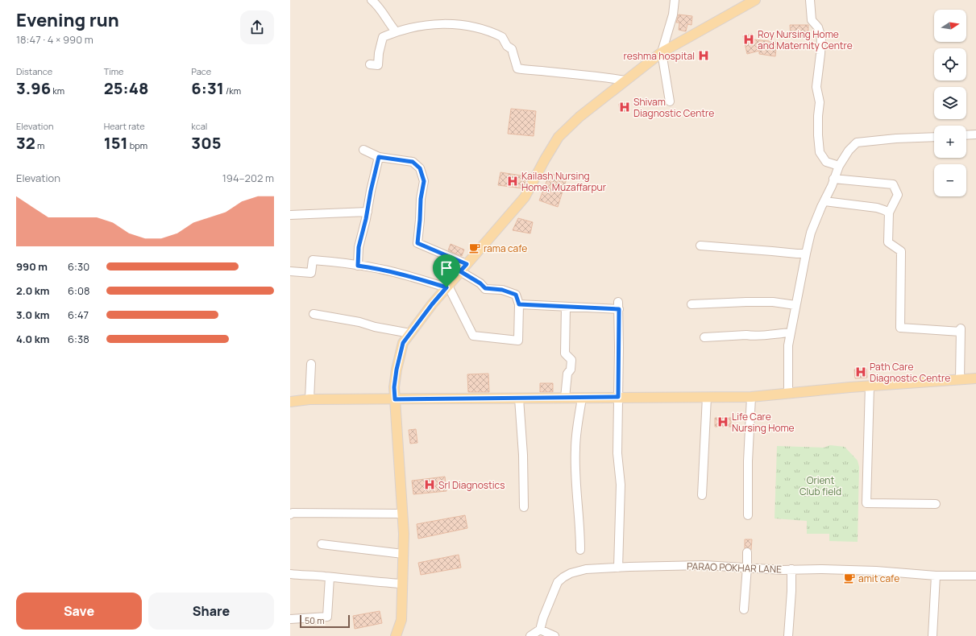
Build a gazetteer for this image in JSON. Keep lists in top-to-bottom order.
{
  "streets": {
    "street": ["PARAO POKHAR LANE"]
  },
  "parks": ["Orient Club field"],
  "places": {
    "hospital": [
      "Roy Nursing Home and Maternity Centre",
      "reshma hospital",
      "Shivam Diagnostic Centre",
      "Kailash Nursing Home, Muzaffarpur",
      "Path Care Diagnostic Centre",
      "Life Care Nursing Home",
      "Srl Diagnostics"
    ],
    "cafe": ["rama cafe", "amit cafe"]
  },
  "scale_bar": "50 m",
  "north": "right",
  "page": {
    "heading": ["Evening run", "18:47 · 4 × 990 m"],
    "map_buttons": ["+", "−"],
    "stats": [
      ["Distance", "3.96 km"],
      ["Time", "25:48"],
      ["Pace", "6:31 /km"],
      ["Elevation", "32 m"],
      ["Heart rate", "151 bpm"],
      ["kcal", "305"]
    ],
    "chart": ["Elevation", "194–202 m"],
    "list": [
      {
        "name": "990 m",
        "note": "6:30"
      },
      {
        "name": "2.0 km",
        "note": "6:08"
      },
      {
        "name": "3.0 km",
        "note": "6:47"
      },
      {
        "name": "4.0 km",
        "note": "6:38"
      }
    ],
    "buttons": ["Save", "Share"],
    "scale": "50 m"
  }
}
